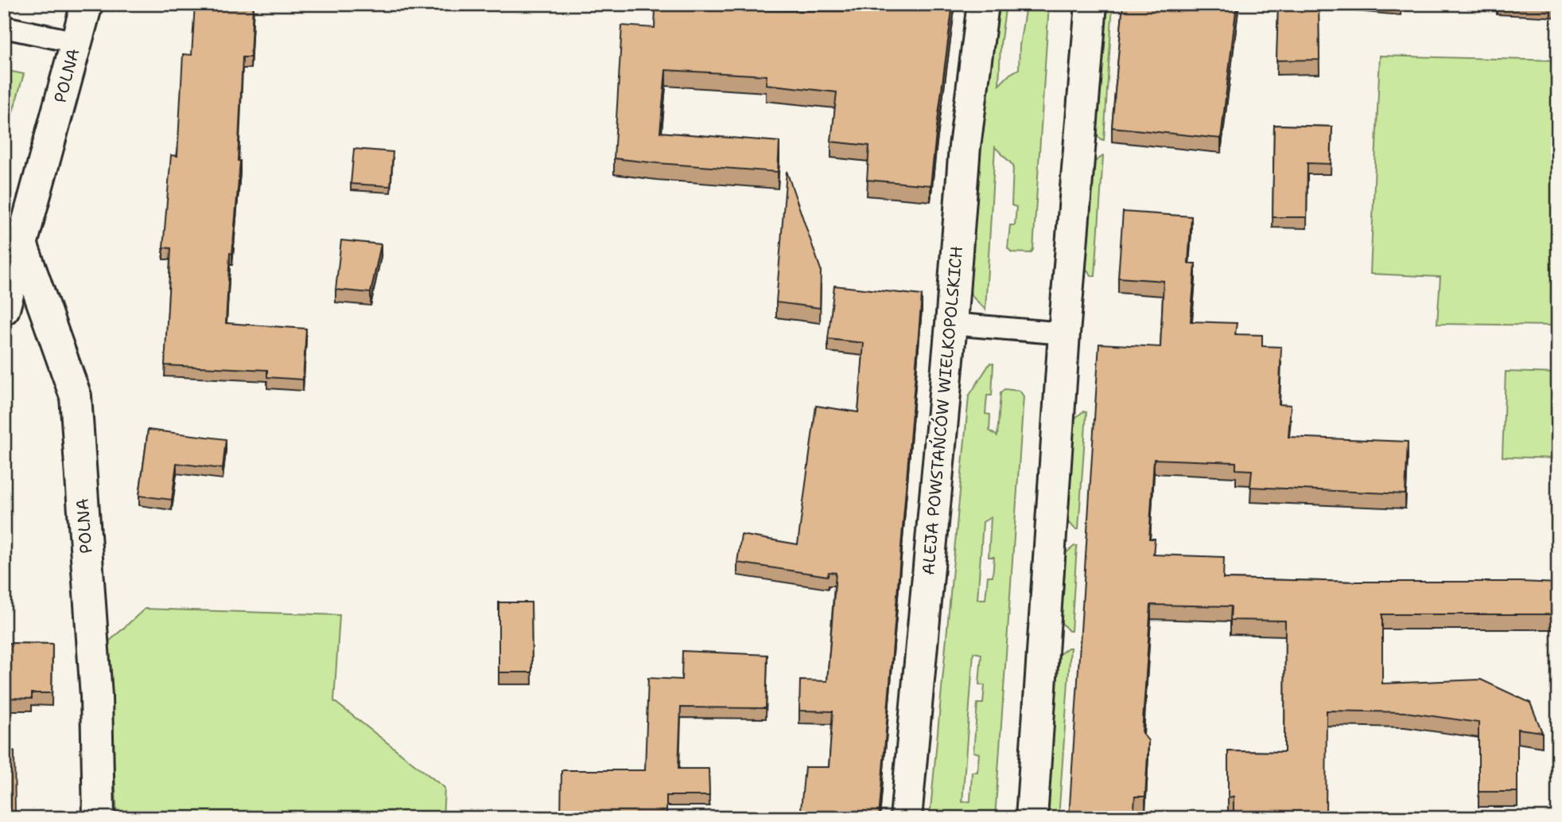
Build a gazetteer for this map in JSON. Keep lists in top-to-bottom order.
{
  "streets": {
    "street": ["POLNA", "ALEJA POWSTAŃCÓW WIELKOPOLSKICH"]
  }
}
